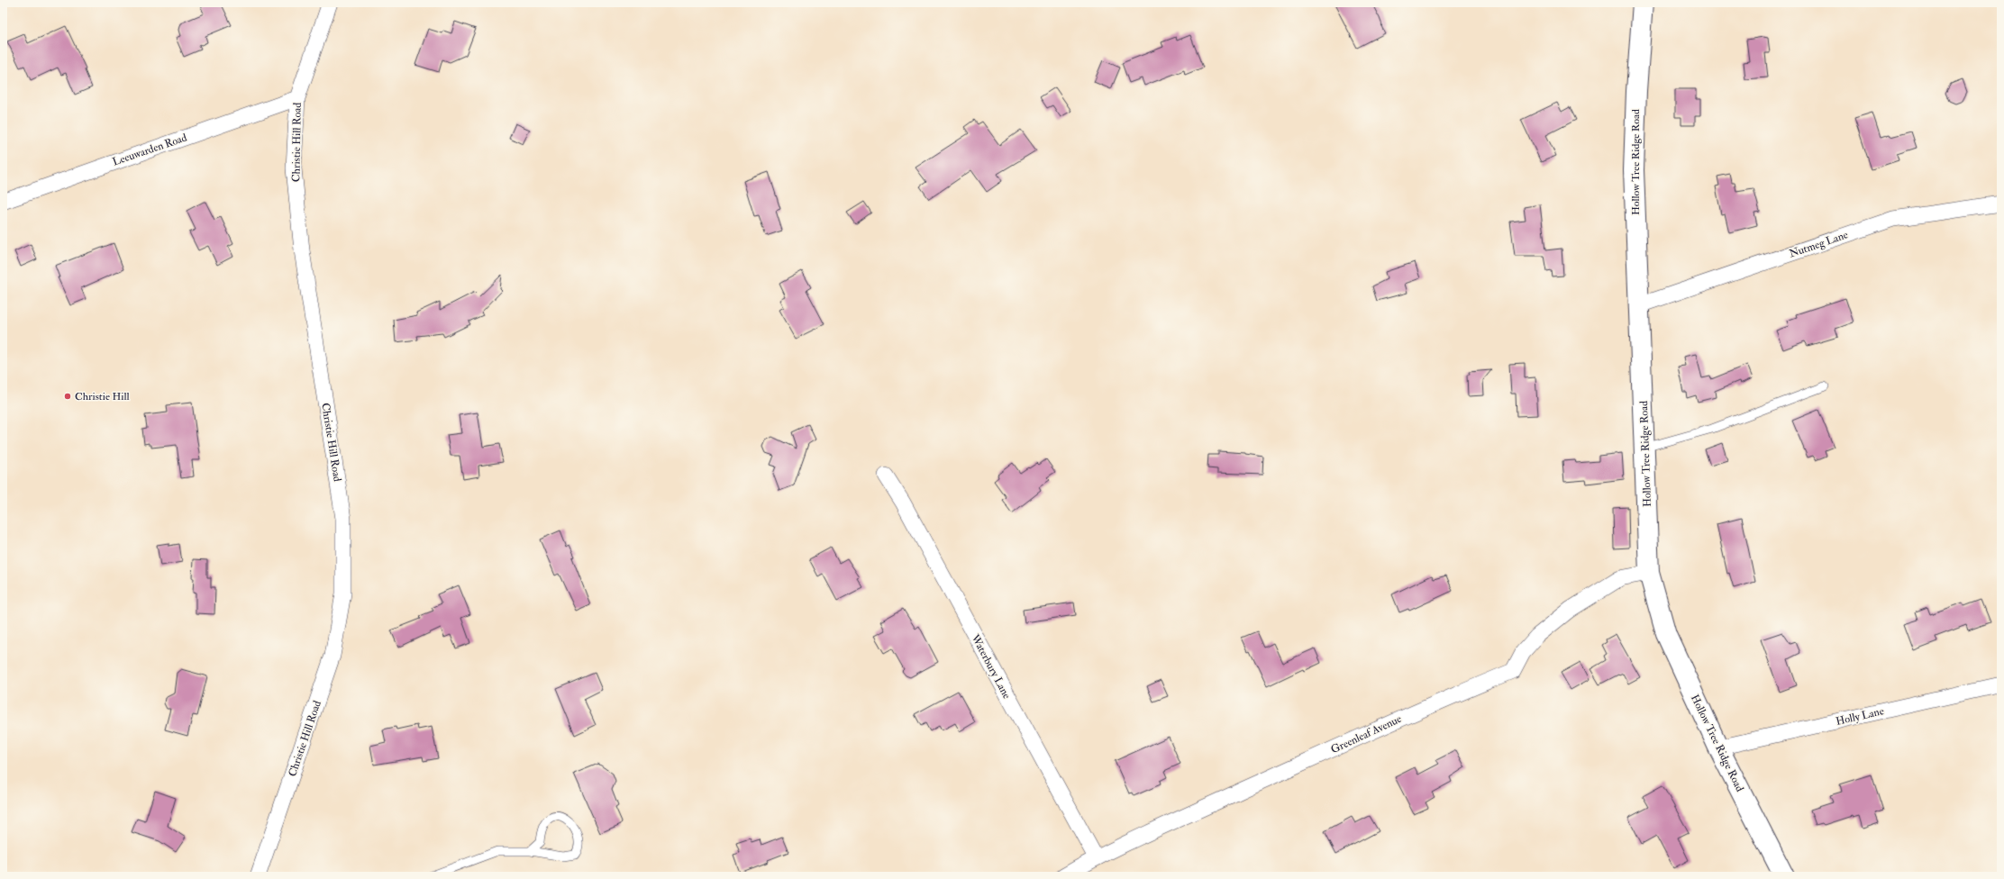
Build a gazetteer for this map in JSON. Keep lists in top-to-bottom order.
{
  "streets": {
    "street": [
      "Christie Hill Road",
      "Leeuwarden Road",
      "Hollow Tree Ridge Road",
      "Nutmeg Lane",
      "Waterbury Lane",
      "Holly Lane",
      "Greenleaf Avenue"
    ]
  },
  "crossings": [
    ["Christie Hill Road", "Leeuwarden Road"],
    ["Hollow Tree Ridge Road", "Nutmeg Lane"],
    ["Hollow Tree Ridge Road", "Holly Lane"],
    ["Hollow Tree Ridge Road", "Greenleaf Avenue"],
    ["Waterbury Lane", "Greenleaf Avenue"]
  ],
  "places": ["Christie Hill"]
}
